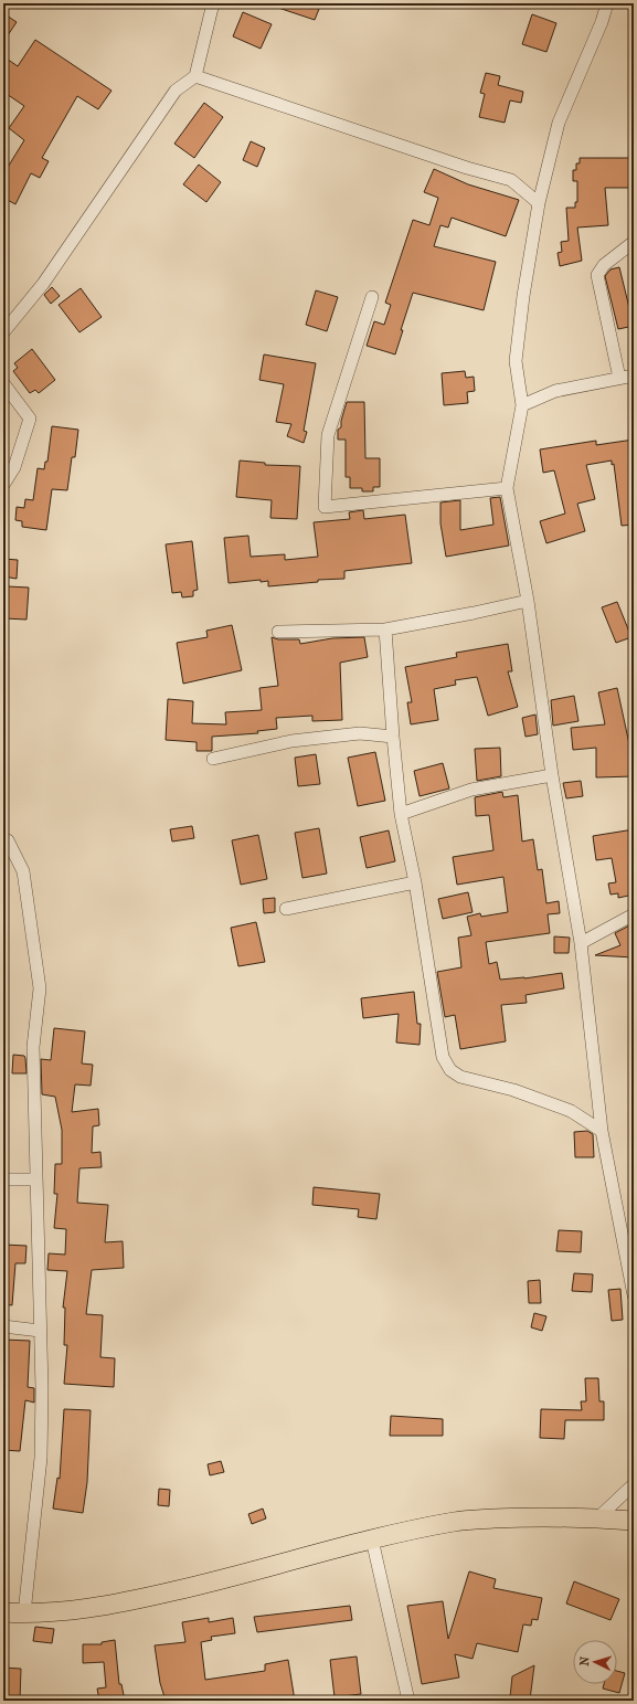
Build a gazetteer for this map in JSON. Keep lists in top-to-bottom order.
{
  "north": "left"
}
